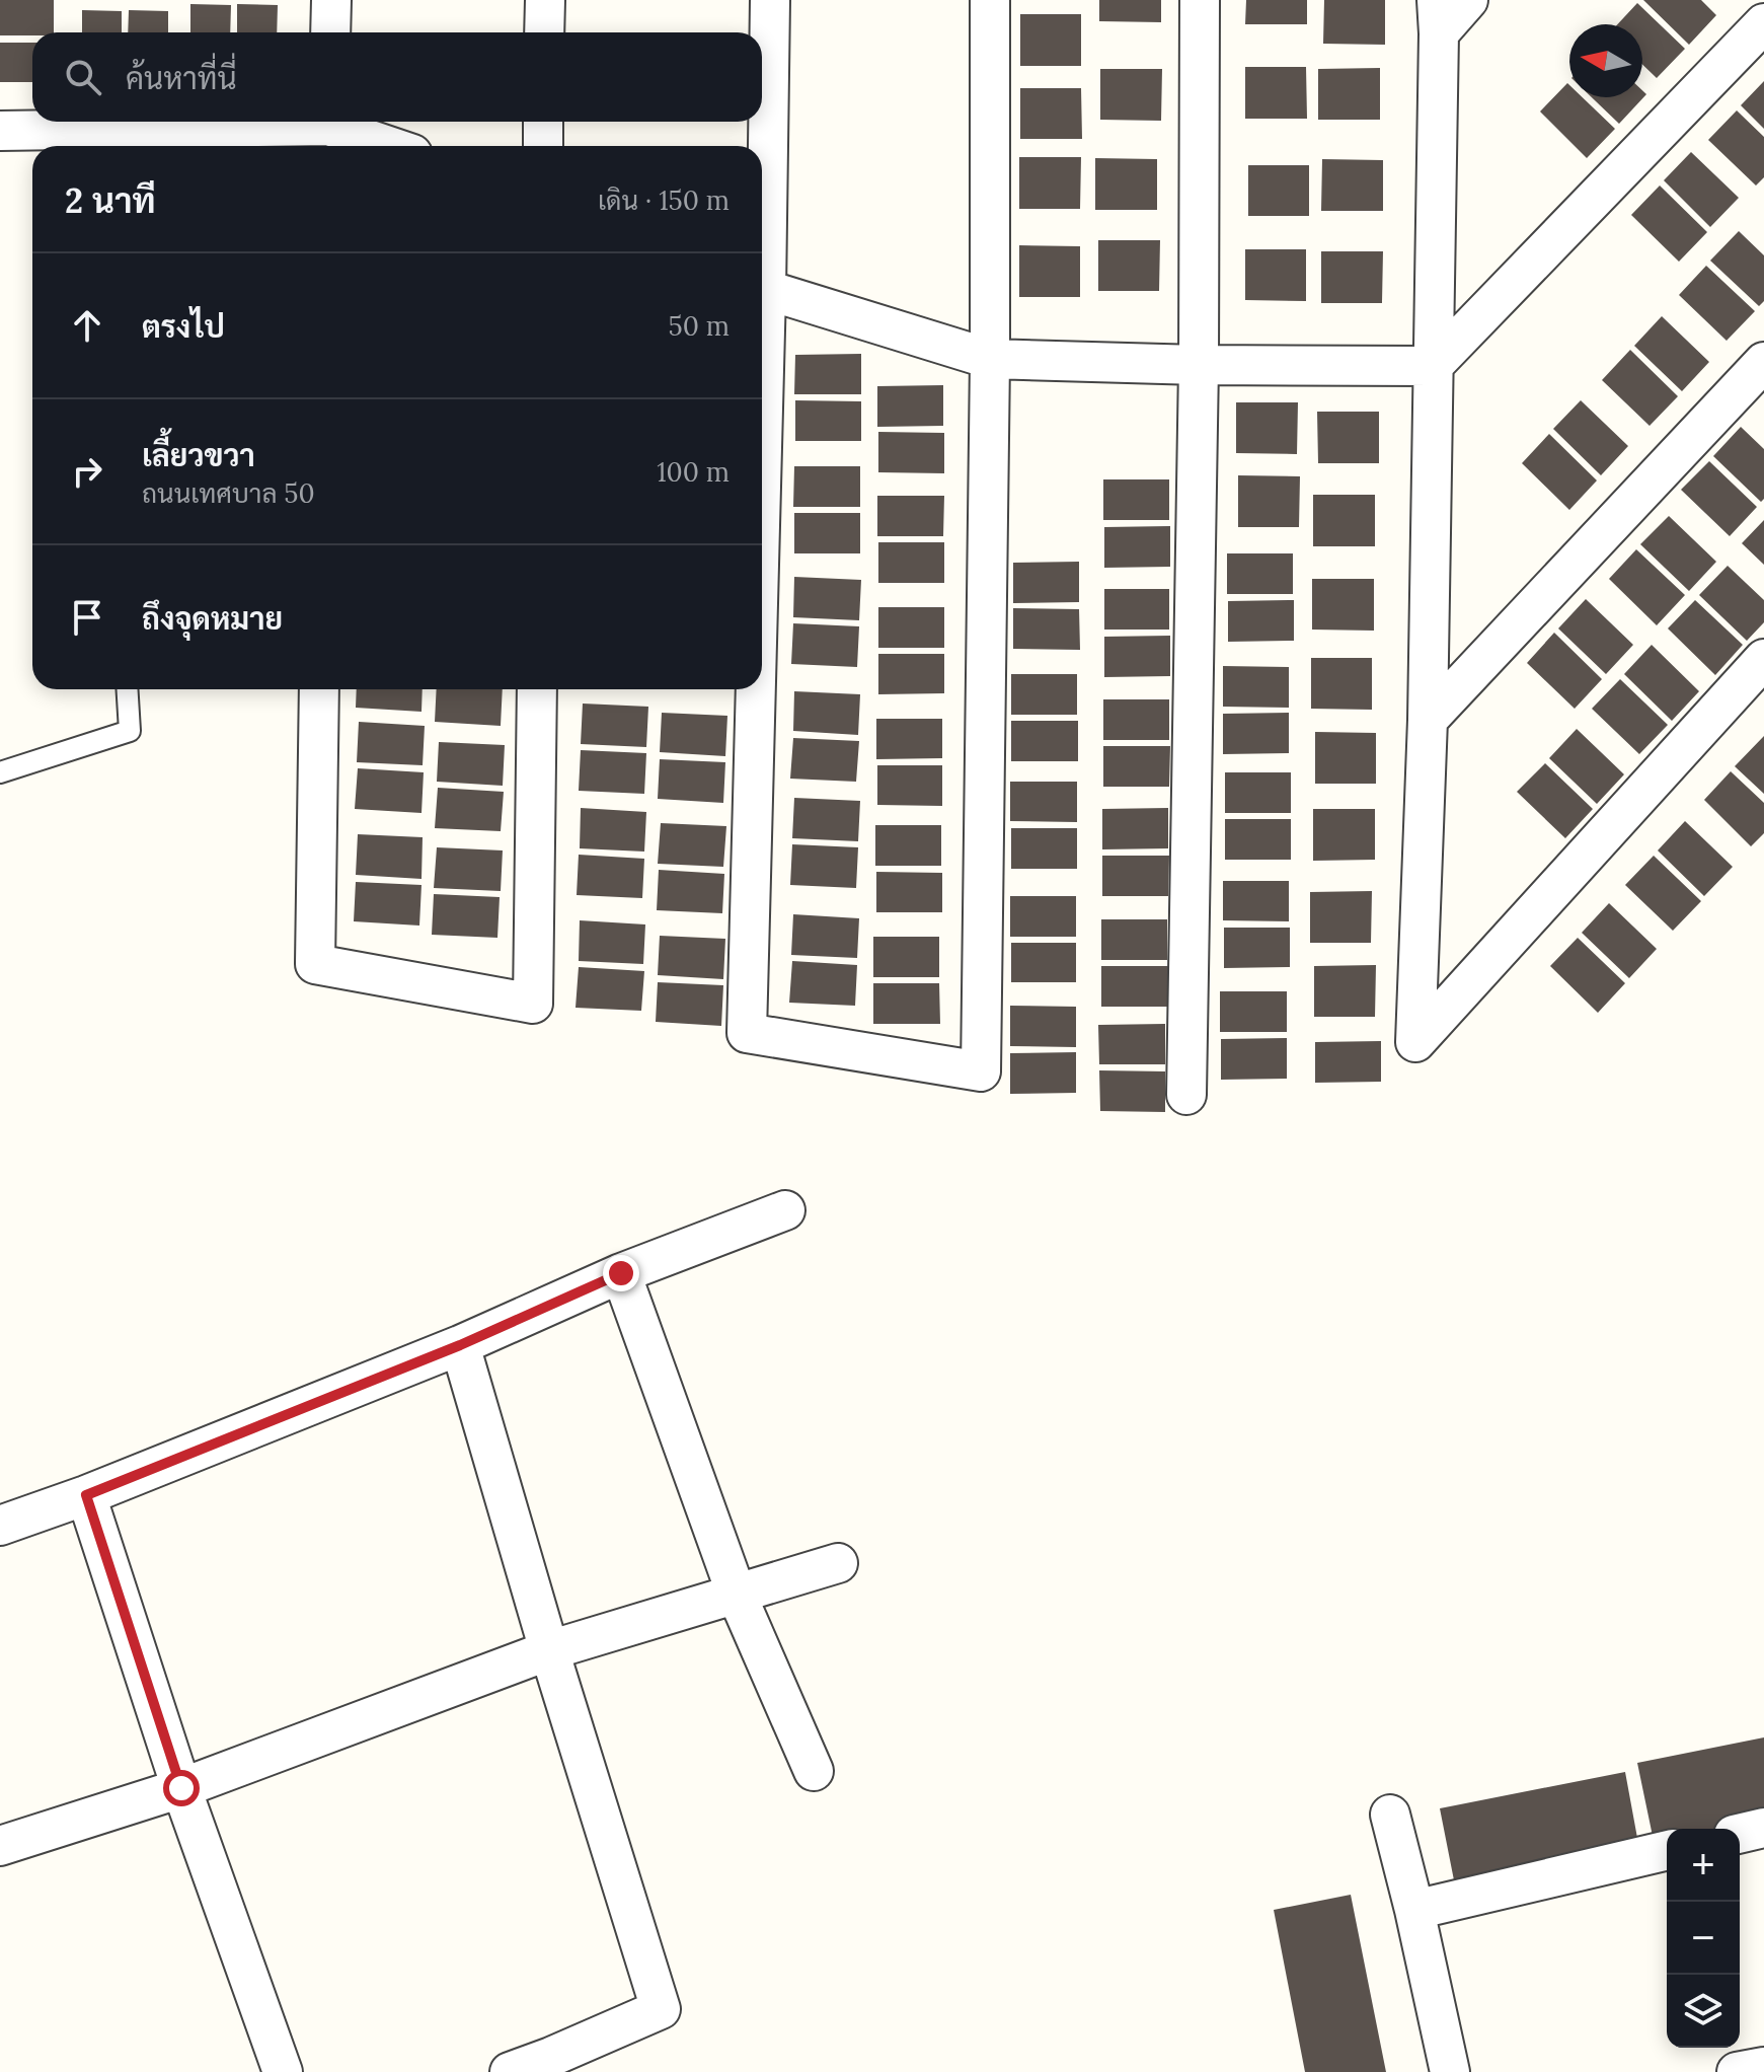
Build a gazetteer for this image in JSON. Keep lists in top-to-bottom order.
{
  "north": "left",
  "page": {
    "search": "ค้นหาที่นี่",
    "heading": ["2 นาที", "เดิน · 150 m"],
    "list": [
      ["ตรงไป", "50 m"],
      ["เลี้ยวขวา", "ถนนเทศบาล 50", "100 m"],
      "ถึงจุดหมาย"
    ],
    "map_buttons": ["+", "−"]
  }
}
